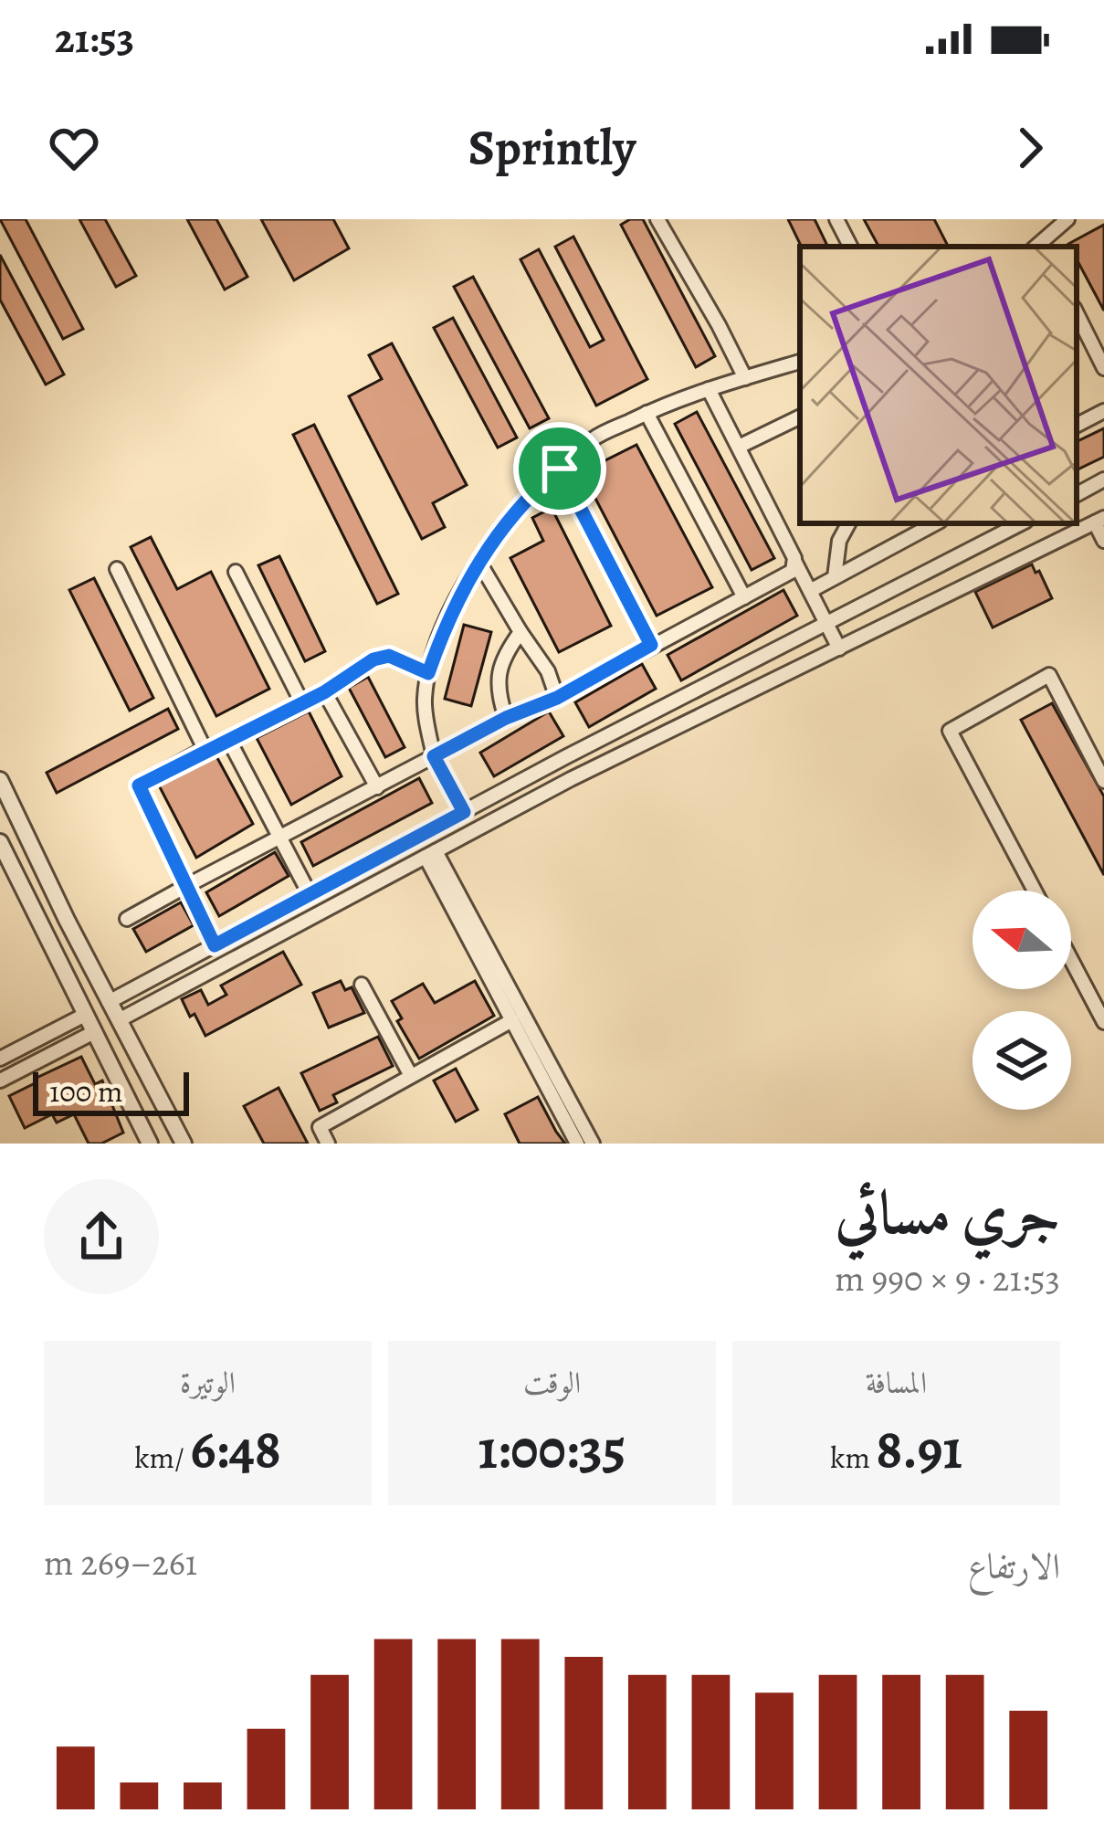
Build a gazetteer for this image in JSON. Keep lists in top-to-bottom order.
{
  "scale_bar": "100 m",
  "north": "left",
  "page": {
    "status": "21:53",
    "header": "Sprintly",
    "scale": "100 m",
    "heading": ["جري مسائي", "21:53 · 9 × 990 m"],
    "stats": [
      ["المسافة", "8.91 km"],
      ["الوقت", "1:00:35"],
      ["الوتيرة", "6:48 /km"]
    ],
    "chart": ["الارتفاع", "261–269 m"]
  }
}
